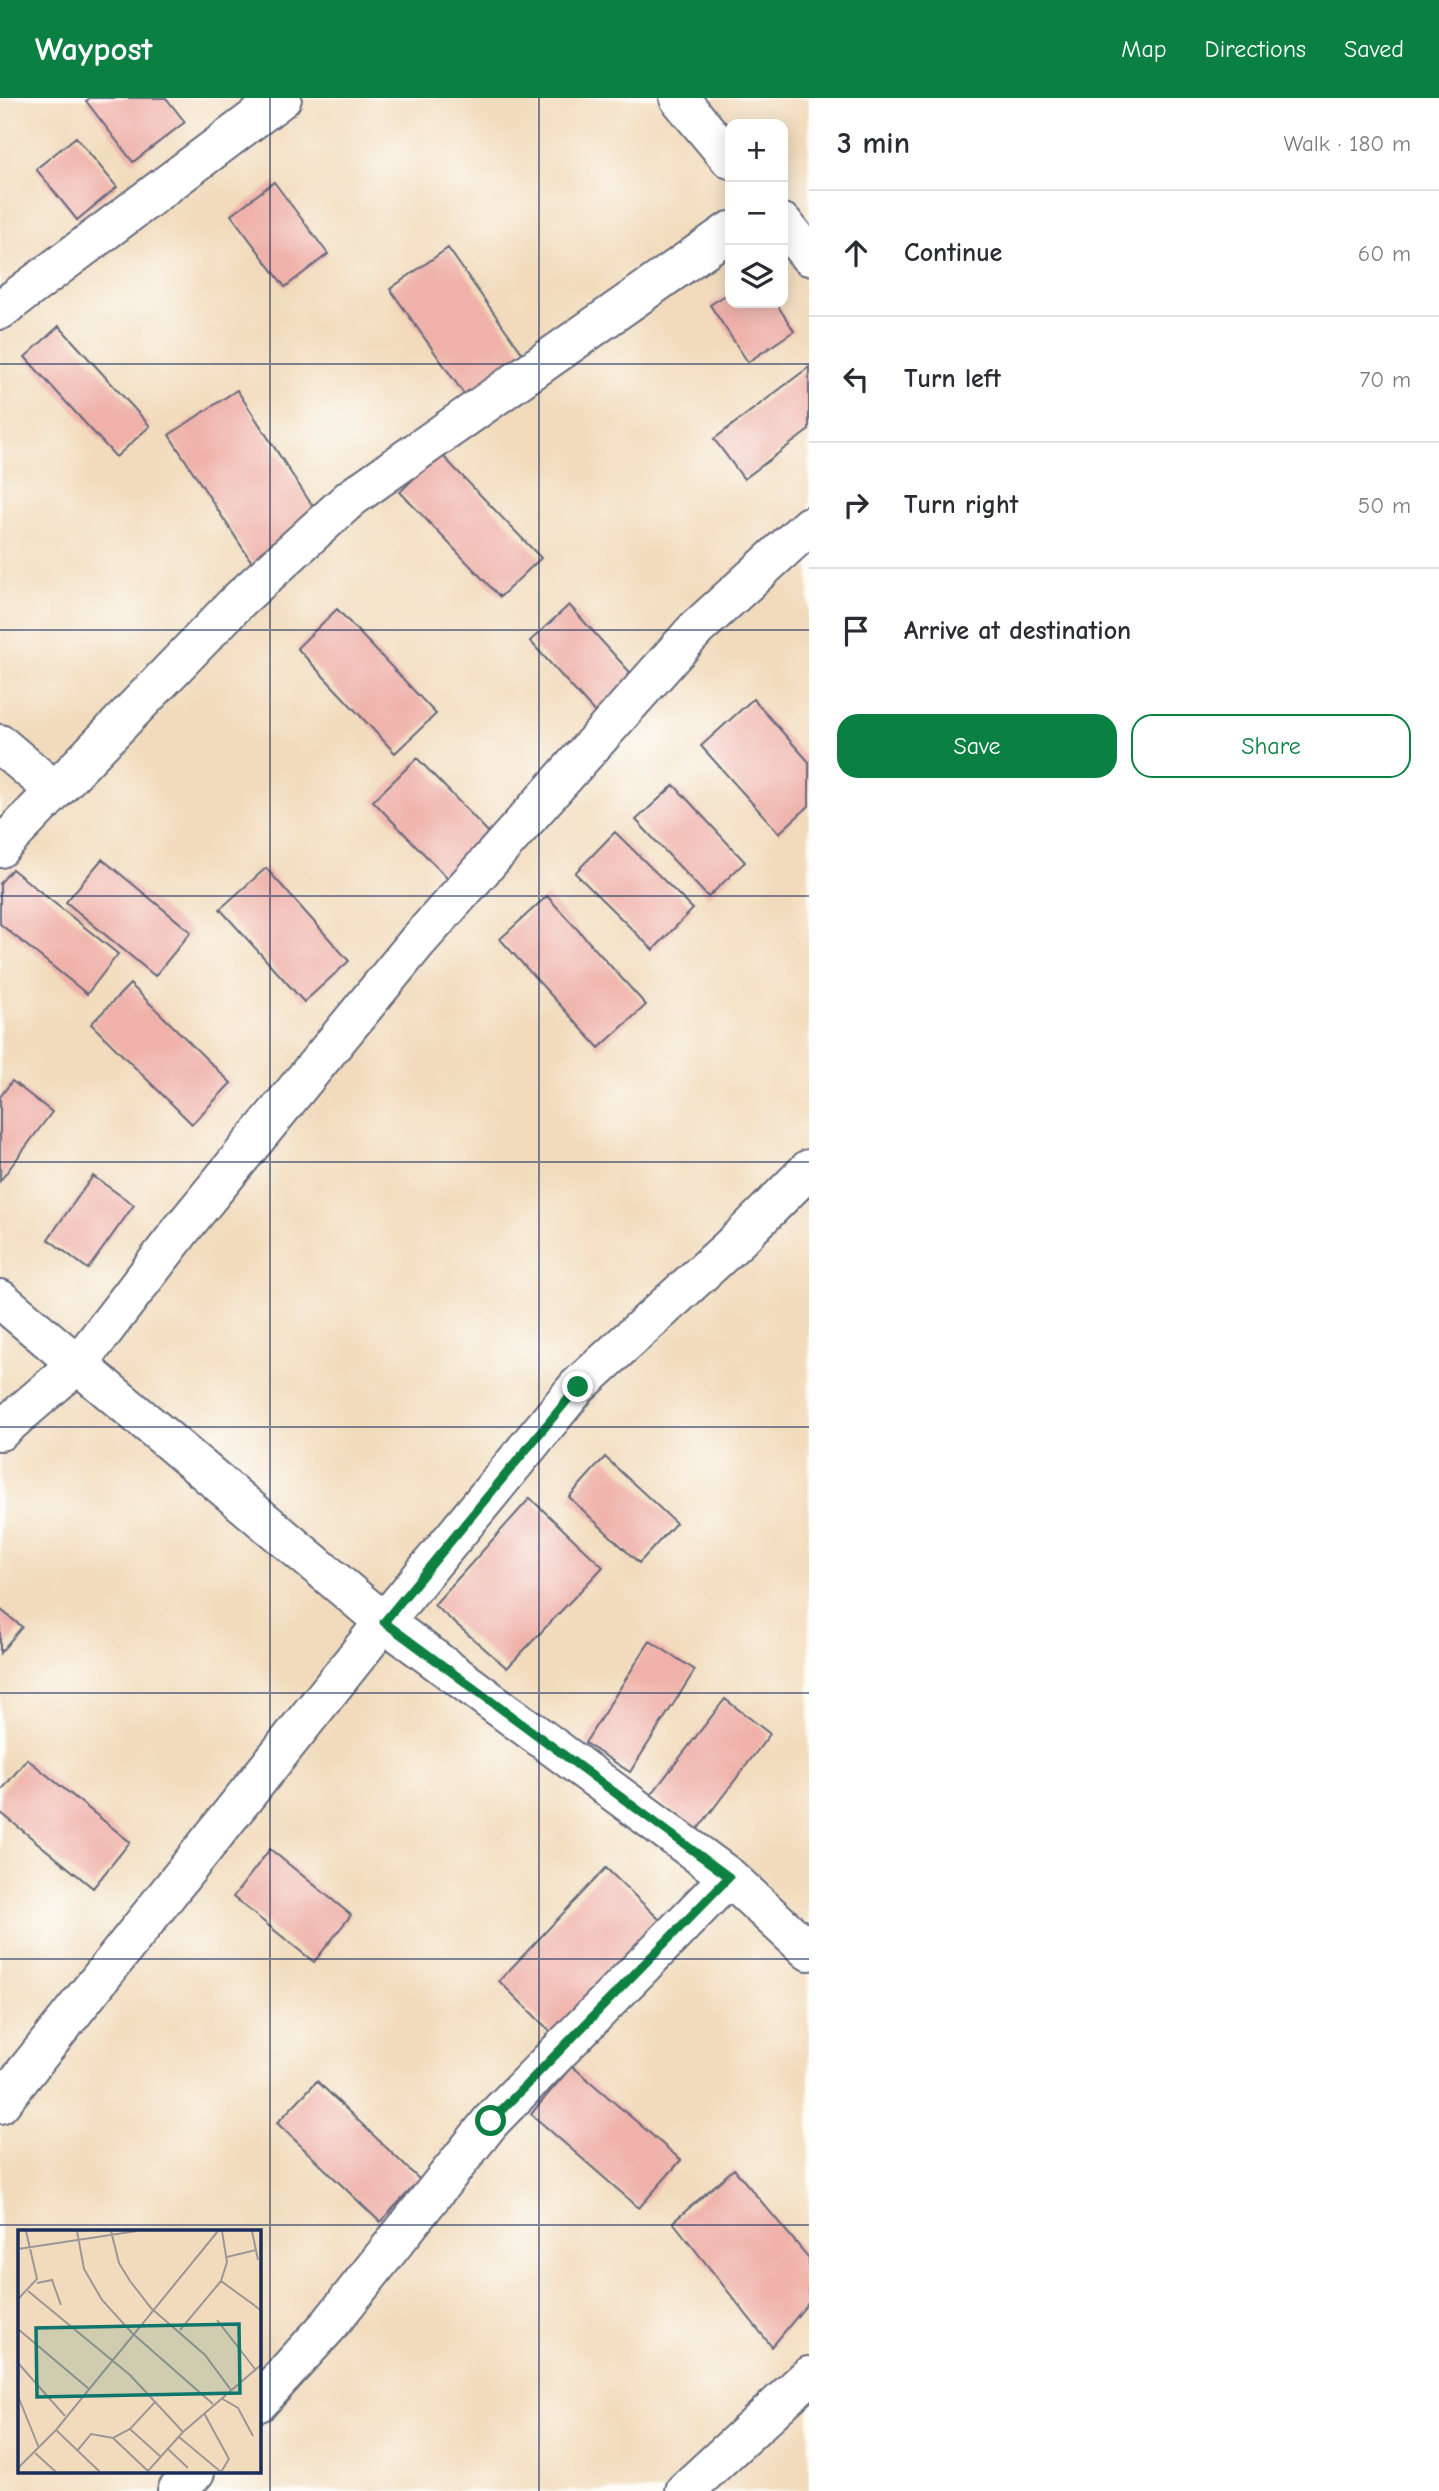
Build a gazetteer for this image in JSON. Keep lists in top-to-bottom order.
{
  "page": {
    "header": "Waypost",
    "nav": ["Map", "Directions", "Saved"],
    "heading": ["3 min", "Walk · 180 m"],
    "map_buttons": ["+", "−"],
    "list": [
      ["Continue", "60 m"],
      ["Turn left", "70 m"],
      ["Turn right", "50 m"],
      "Arrive at destination"
    ],
    "buttons": ["Save", "Share"]
  }
}
